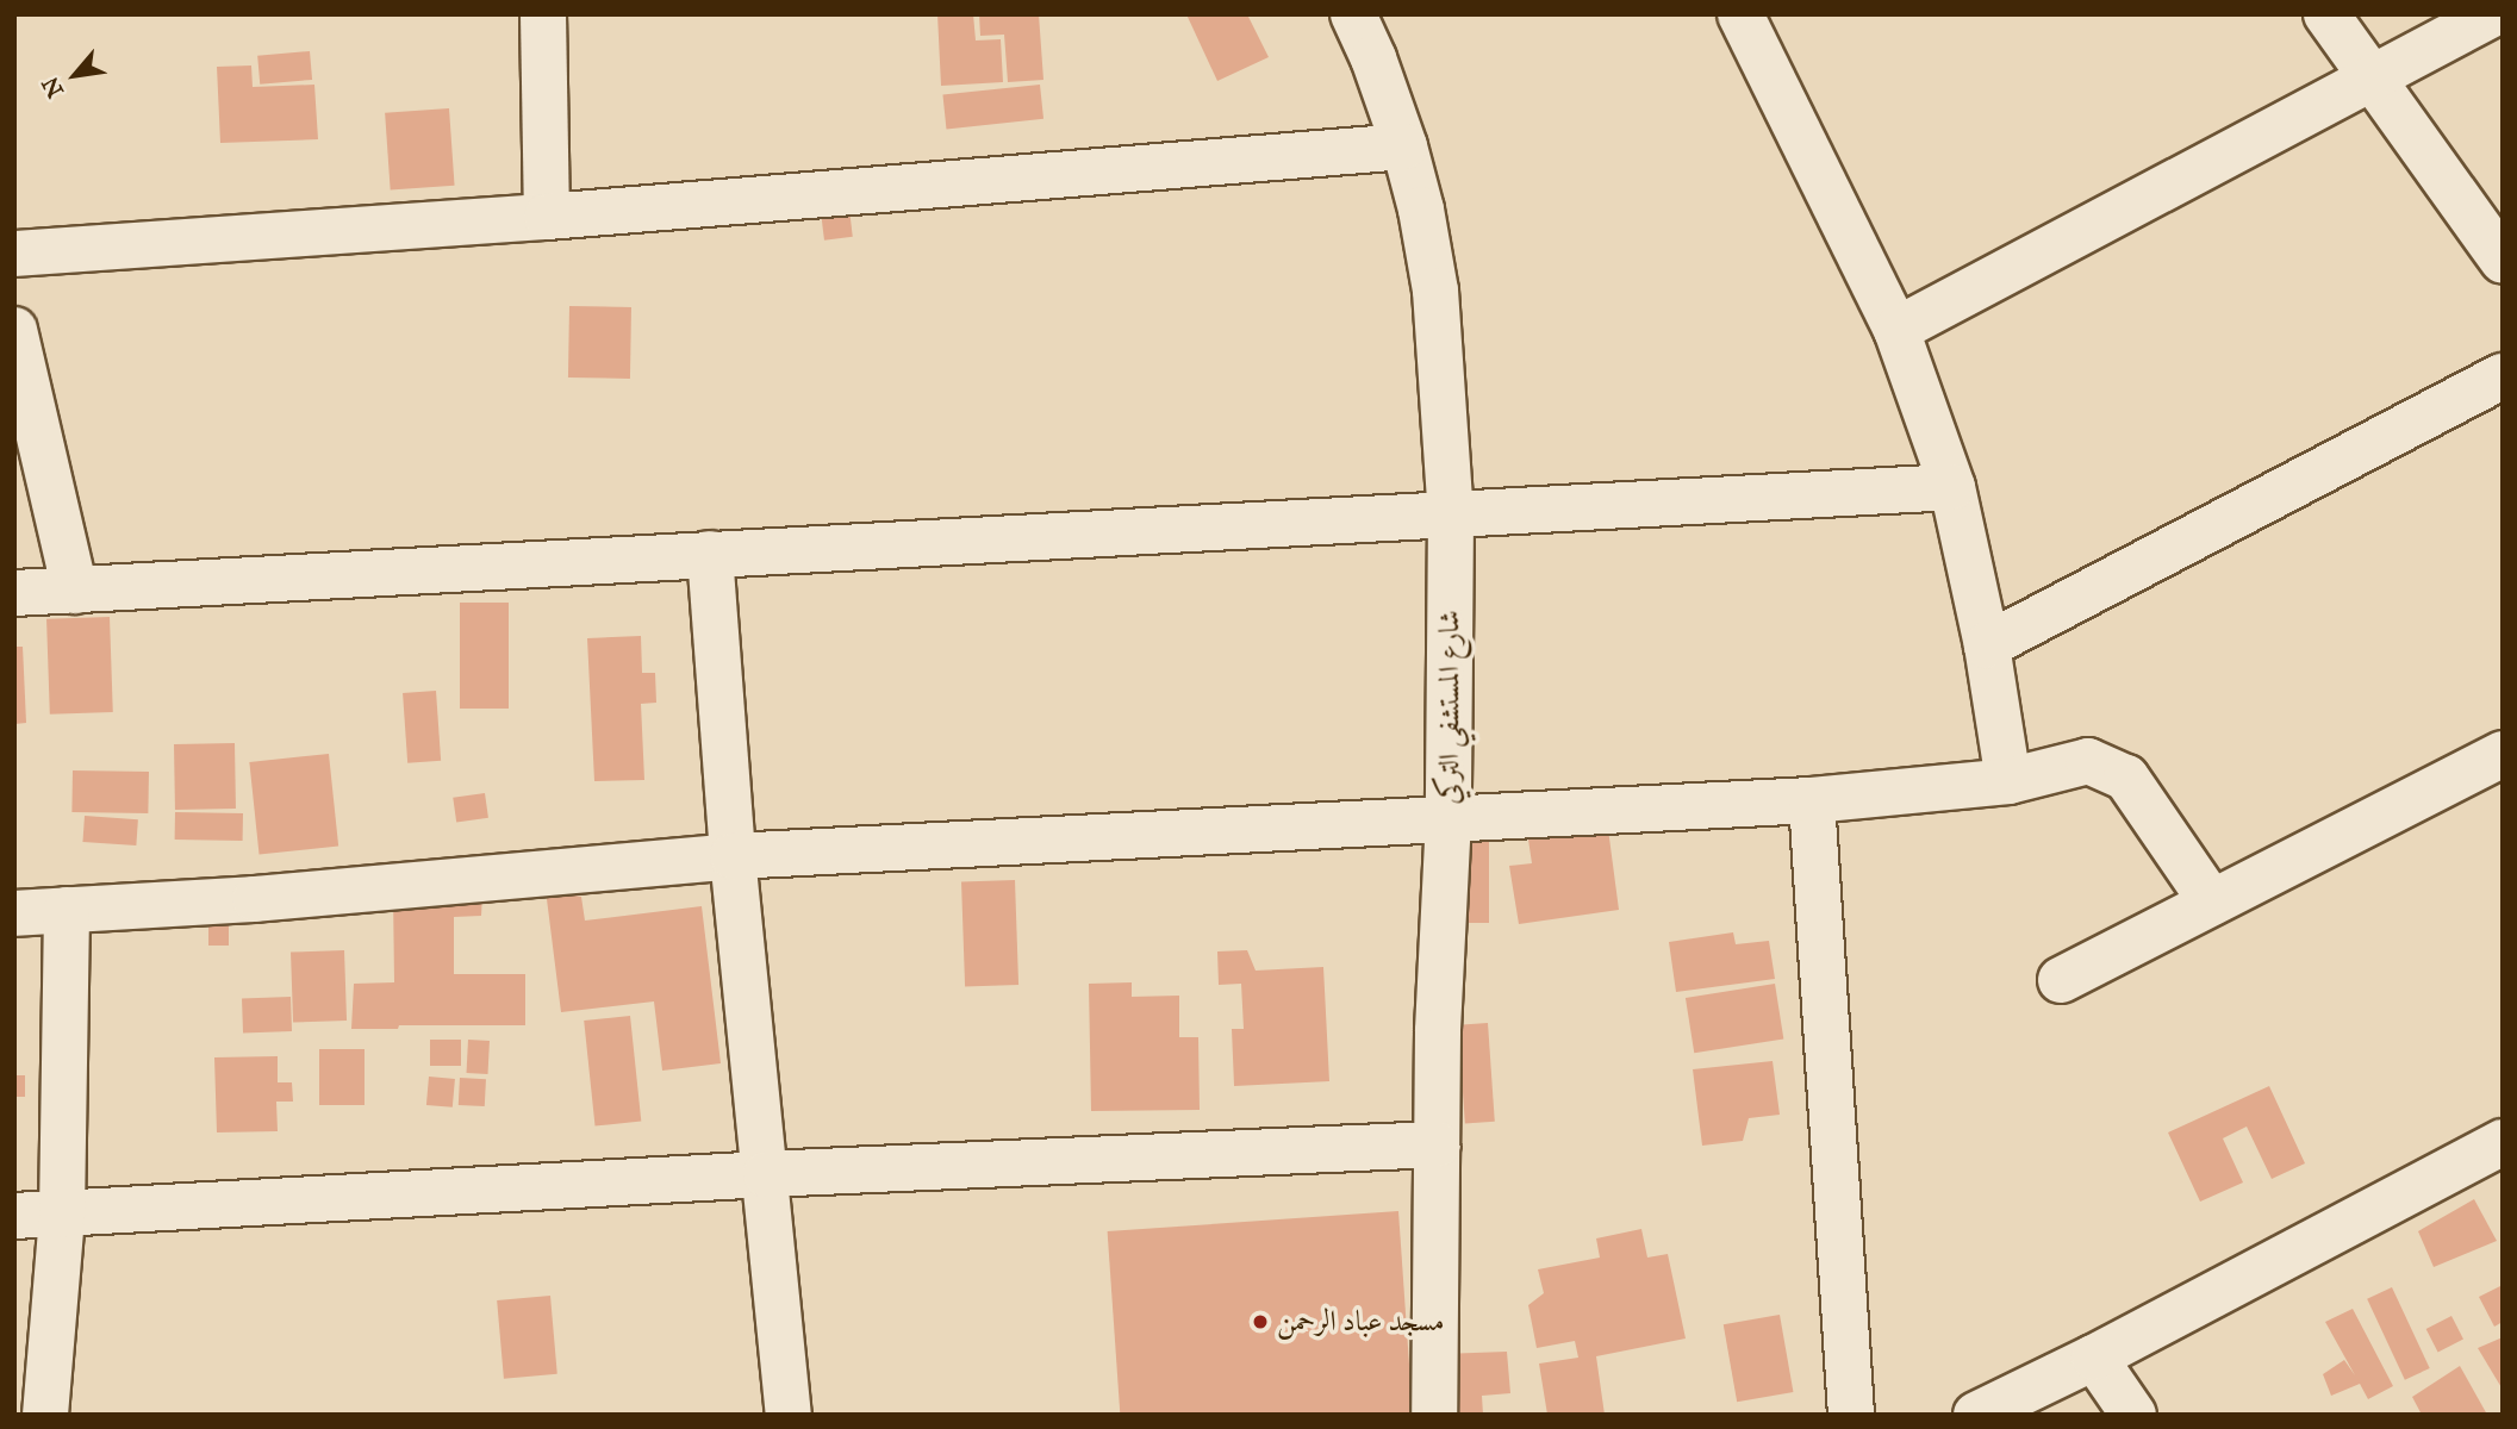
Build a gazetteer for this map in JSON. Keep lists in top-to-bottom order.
{
  "streets": {
    "street": ["شارع المستشفي التركي"]
  },
  "places": ["مسجد عباد الرحمن"],
  "north": "bottom left"
}
